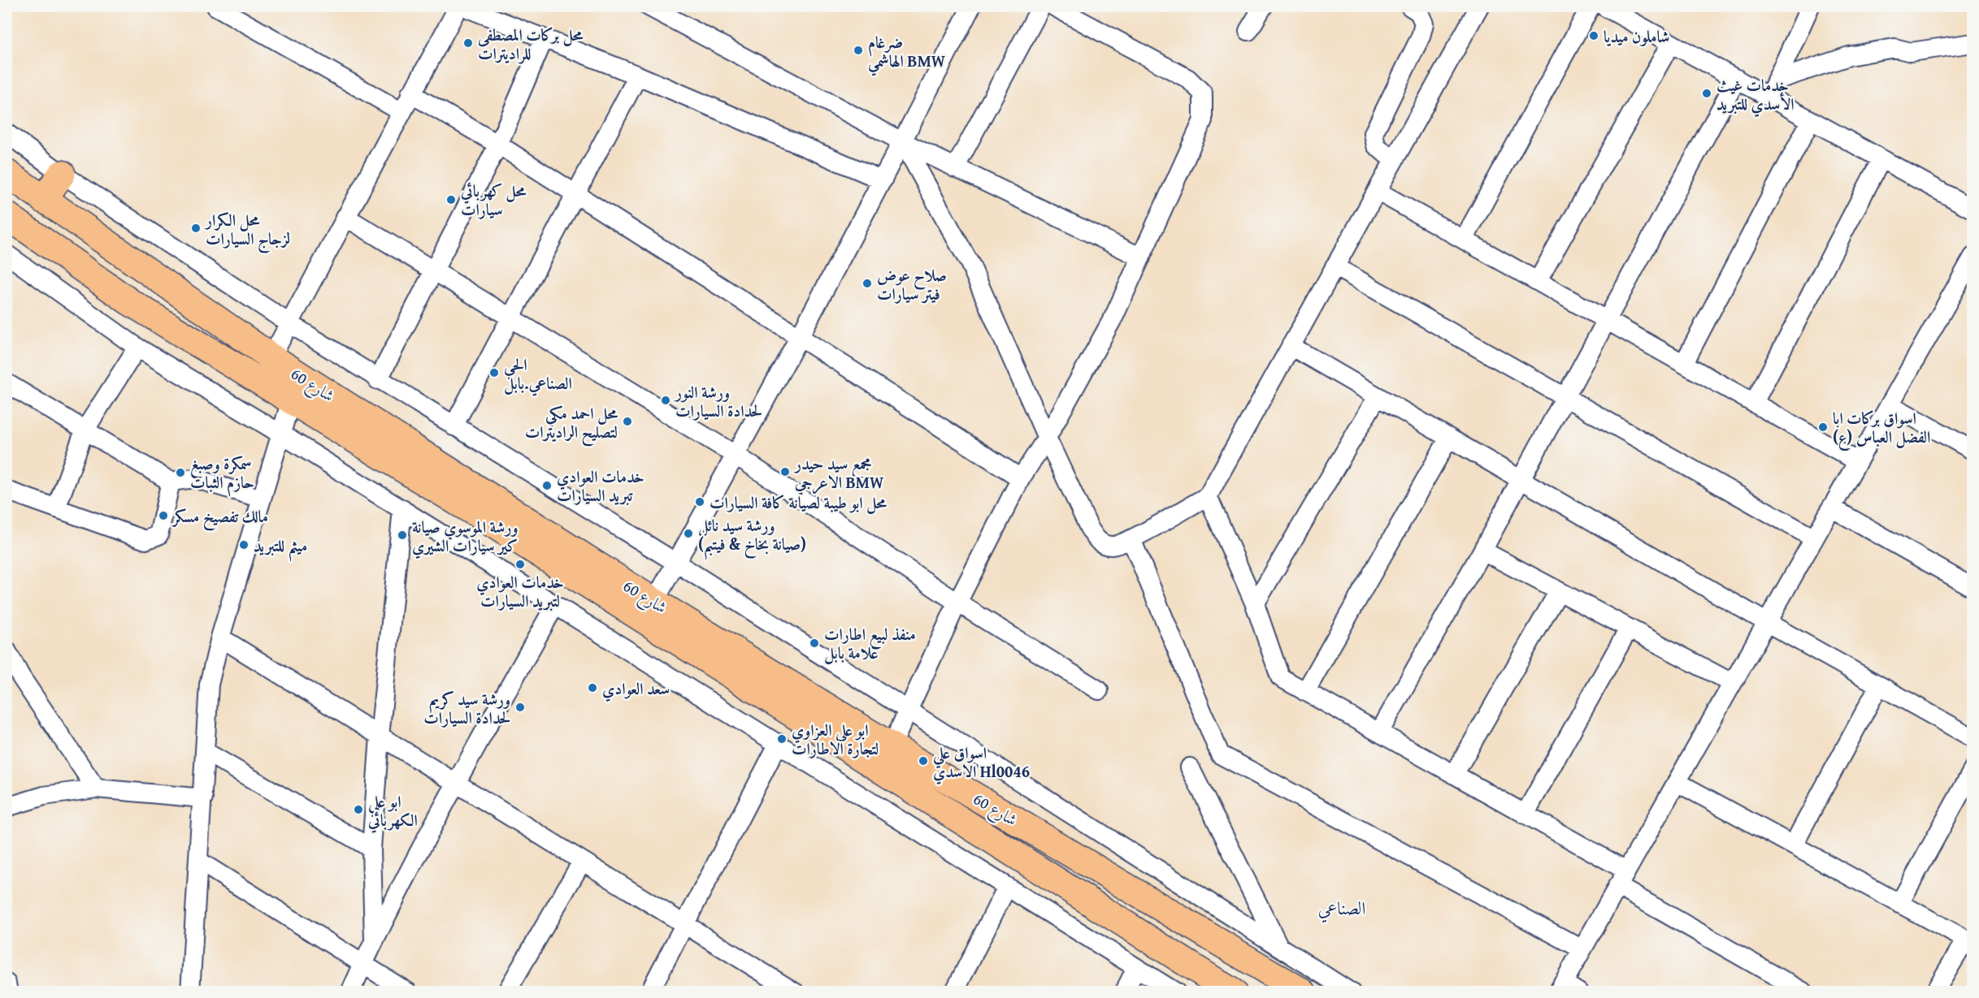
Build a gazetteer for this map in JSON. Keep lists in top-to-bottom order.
{
  "streets": {
    "highway": ["شارع 60"]
  },
  "districts": ["الصناعي"],
  "places": [
    "شاملون ميديا",
    "محل بركات المصطفى للراديترات",
    "ضرغام الهاشمي BMW",
    "خدمات غيث الأسدي للتبريد",
    "محل كهربائي سيارات",
    "محل الكرار لزجاج السيارات",
    "صلاح عوض فيتر سيارات",
    "الحي الصناعي.بابل",
    "ورشة النور لحدادة السيارات",
    "محل احمد مكي لتصليح الراديترات",
    "اسواق بركات ابا الفضل العباس (ع)",
    "مجمع سيد حيدر الاعرجي BMW",
    "سمكرة وصبغ حازم الثبات",
    "خدمات العوادي تبريد السيارات",
    "محل ابو طيبة لصيانة كافة السيارات",
    "مالك تفصيخ مسكر",
    "ورشة سيد نائل (صيانة بخاخ & فيتبم)",
    "ورشة الموسوي صيانة كير سيارات الشيري",
    "ميثم للتبريد",
    "خدمات العوادي لتبريد السيارات",
    "منفذ لبيع اطارات علامة بابل",
    "سعد العوادي",
    "ورشة سيد كريم لحدادة السيارات",
    "ابو علي العزاوي لتجارة الاطارات",
    "اسواق علي الاسدي Hl0046",
    "ابو علي الكهربائي"
  ]
}
